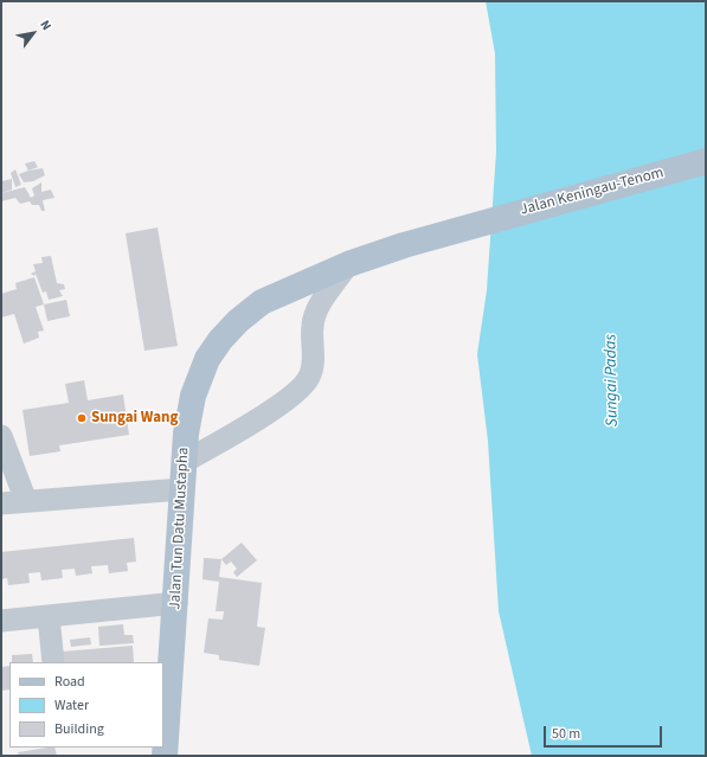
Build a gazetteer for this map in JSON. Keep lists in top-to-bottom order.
{
  "streets": {
    "main road": ["Jalan Keningau-Tenom", "Jalan Tun Datu Mustapha"]
  },
  "crossings": [
    ["Jalan Keningau-Tenom", "Jalan Tun Datu Mustapha"]
  ],
  "water": ["Sungai Padas"],
  "places": ["Sungai Wang"],
  "legend": ["Road", "Water", "Building"],
  "scale_bar": "50 m",
  "north": "top right"
}
